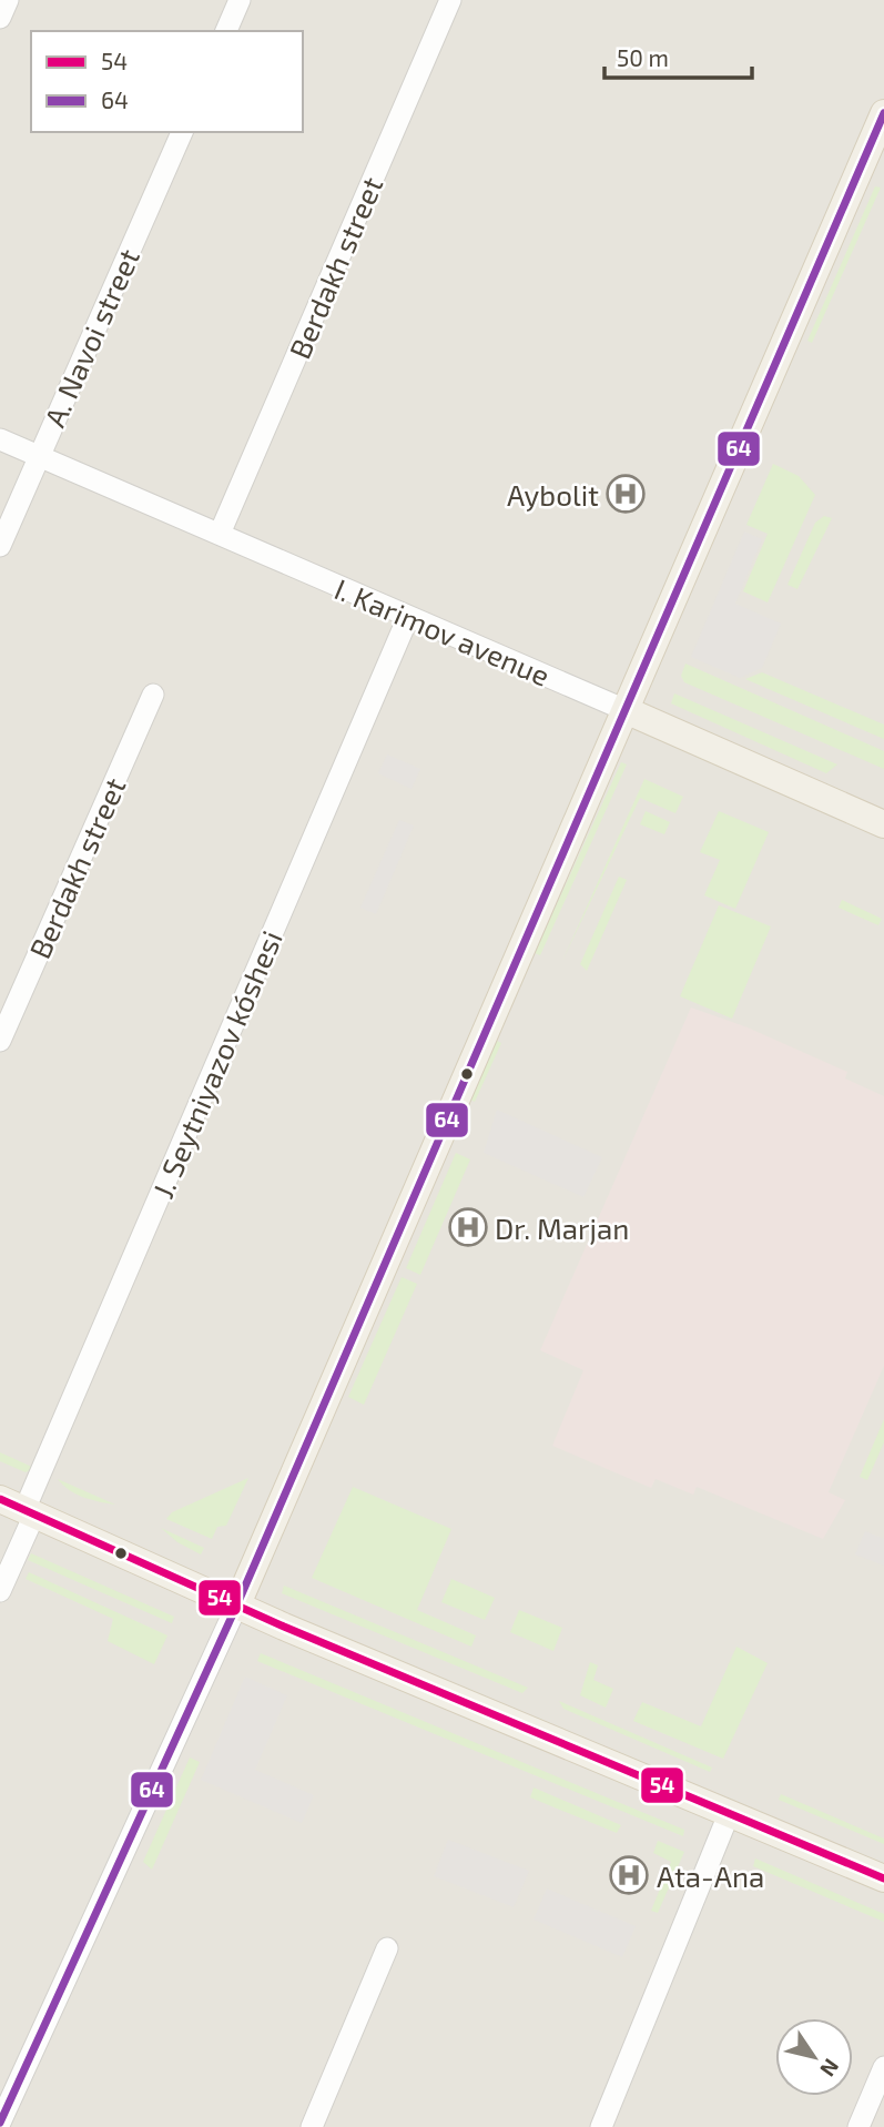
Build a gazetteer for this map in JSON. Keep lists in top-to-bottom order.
{
  "streets": {
    "main road": ["I. Karimov avenue"],
    "street": ["Berdakh street", "A. Navoi street", "J. Seytniyazov kóshesi"]
  },
  "crossings": [
    ["Berdakh street", "I. Karimov avenue"],
    ["A. Navoi street", "I. Karimov avenue"],
    ["I. Karimov avenue", "J. Seytniyazov kóshesi"]
  ],
  "places": {
    "hospital": ["Aybolit", "Dr. Marjan", "Ata-Ana"]
  },
  "lines": ["transit line 64", "transit line 54"],
  "legend": ["54", "64"],
  "scale_bar": "50 m",
  "north": "bottom right"
}
